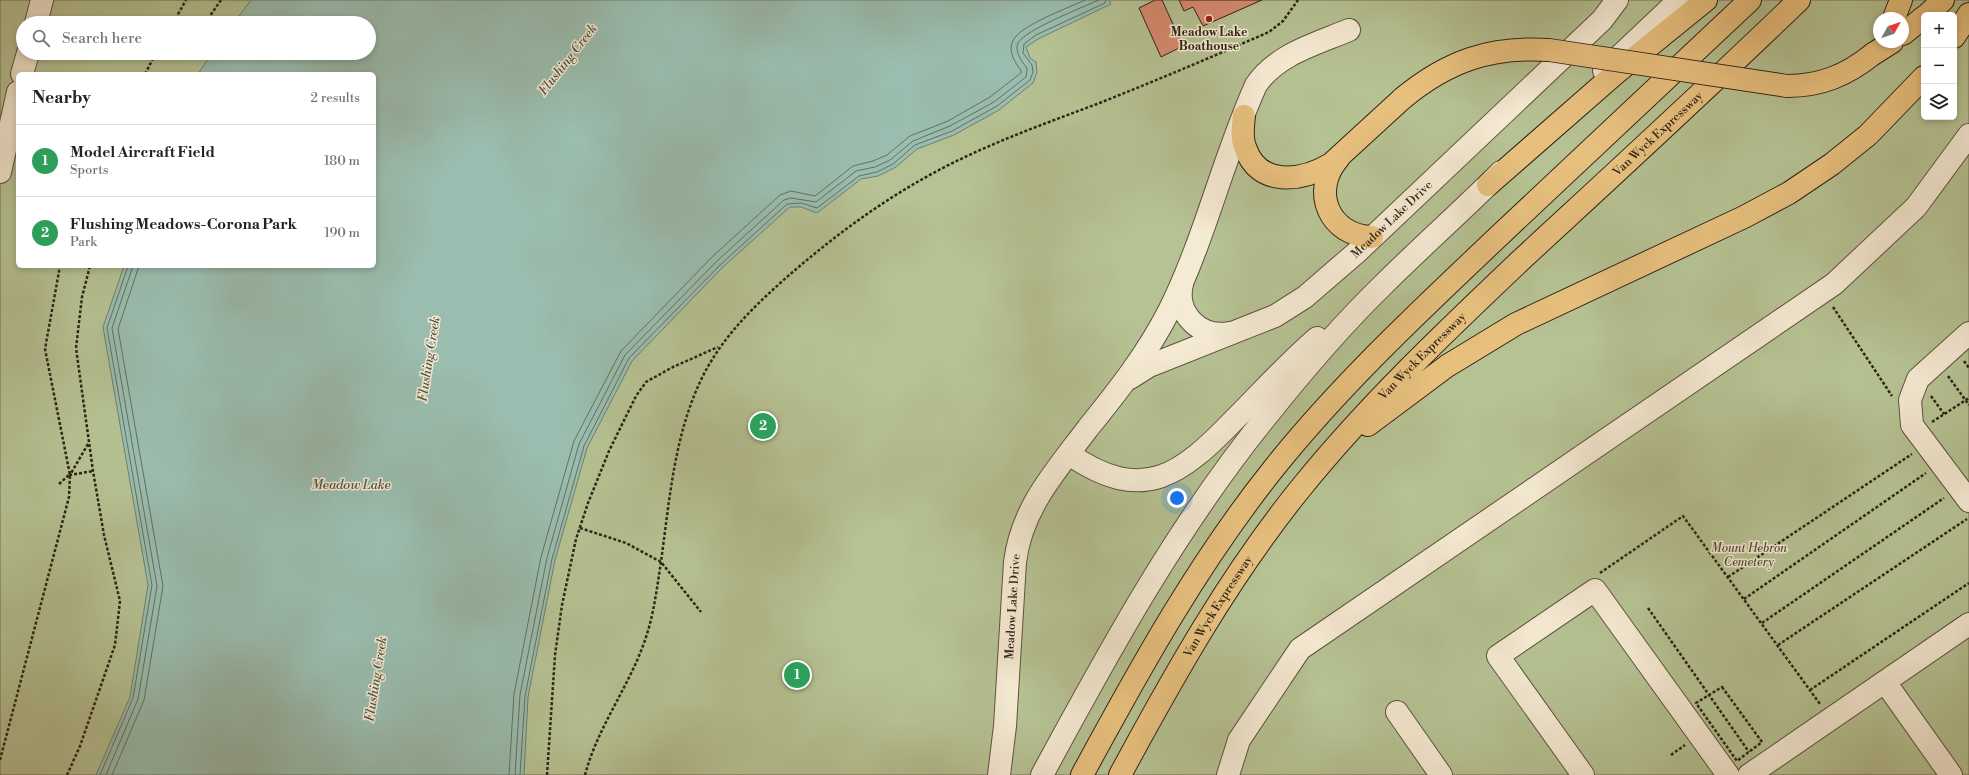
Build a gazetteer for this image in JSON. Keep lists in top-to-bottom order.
{
  "streets": {
    "highway": ["Van Wyck Expressway"],
    "street": ["Meadow Lake Drive"]
  },
  "water": ["Flushing Creek", "Meadow Lake"],
  "parks": ["Mount Hebron Cemetery"],
  "places": ["Meadow Lake Boathouse"],
  "north": "top right",
  "page": {
    "map_buttons": ["+", "−"],
    "search": "Search here",
    "heading": ["Nearby", "2 results"],
    "list": [
      {
        "mark": "1",
        "name": "Model Aircraft Field",
        "note": "Sports",
        "value": "180 m"
      },
      {
        "mark": "2",
        "name": "Flushing Meadows-Corona Park",
        "note": "Park",
        "value": "190 m"
      }
    ],
    "pins": ["2", "1"]
  }
}
